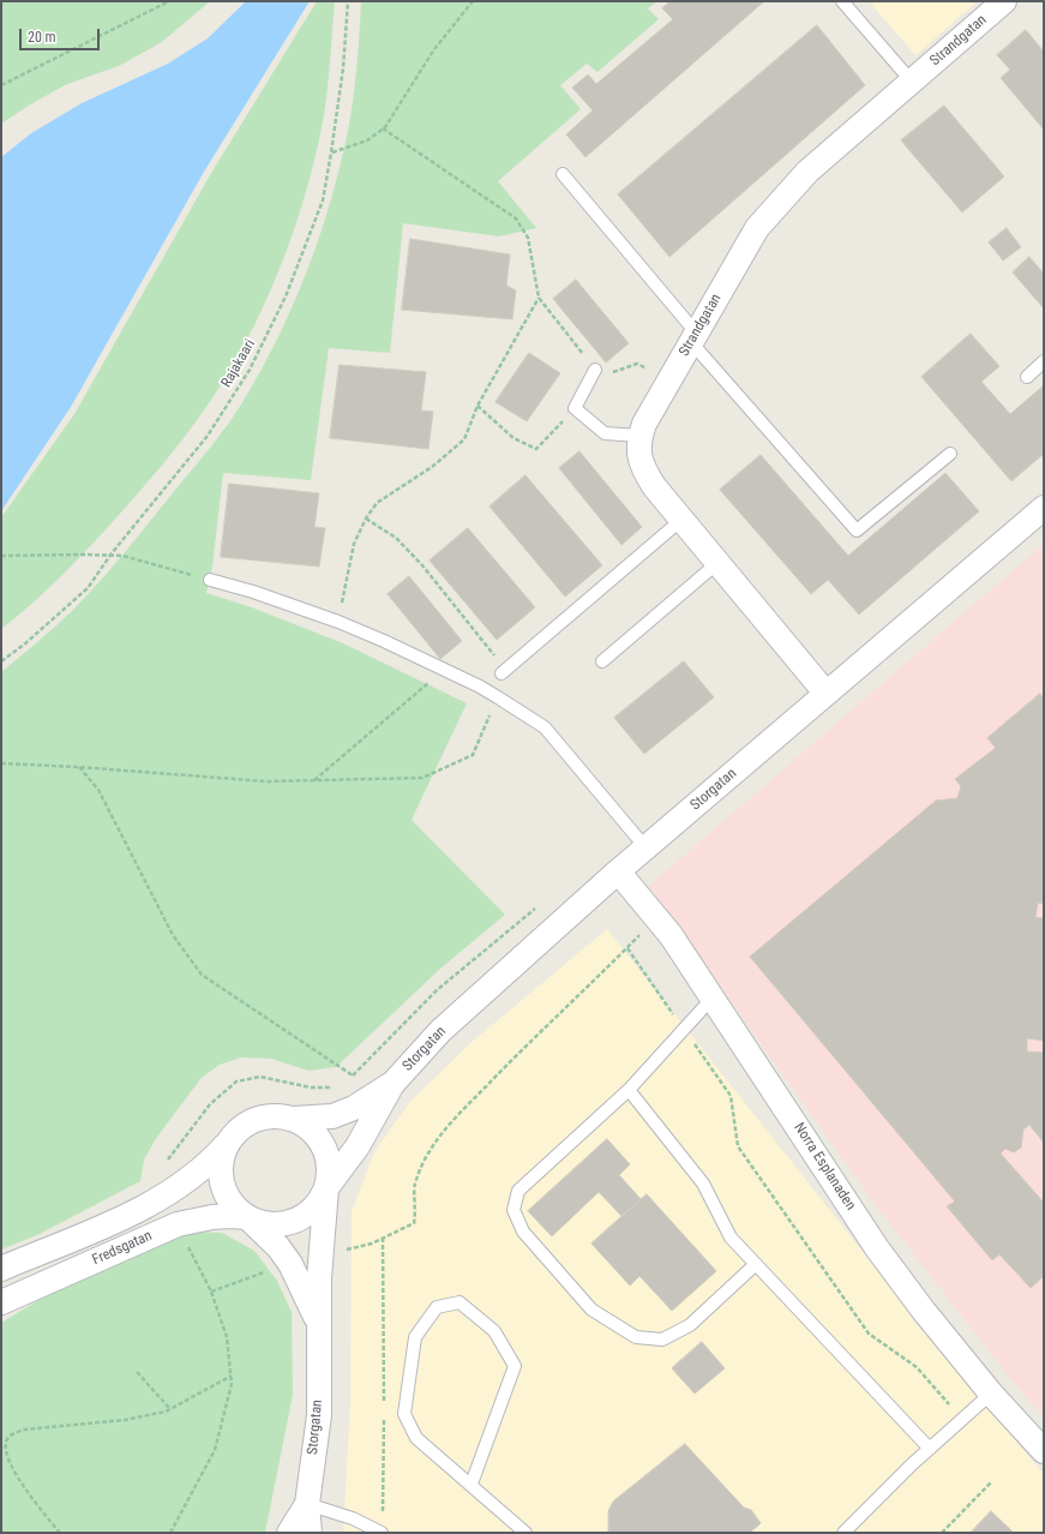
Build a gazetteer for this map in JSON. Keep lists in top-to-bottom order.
{
  "streets": {
    "street": [
      "Strandgatan",
      "Storgatan",
      "Norra Esplanaden",
      "Fredsgatan"
    ],
    "path": ["Rajakaari"]
  },
  "crossings": [
    ["Strandgatan", "Storgatan"],
    ["Storgatan", "Norra Esplanaden"],
    ["Storgatan", "Fredsgatan"]
  ],
  "scale_bar": "20 m"
}
